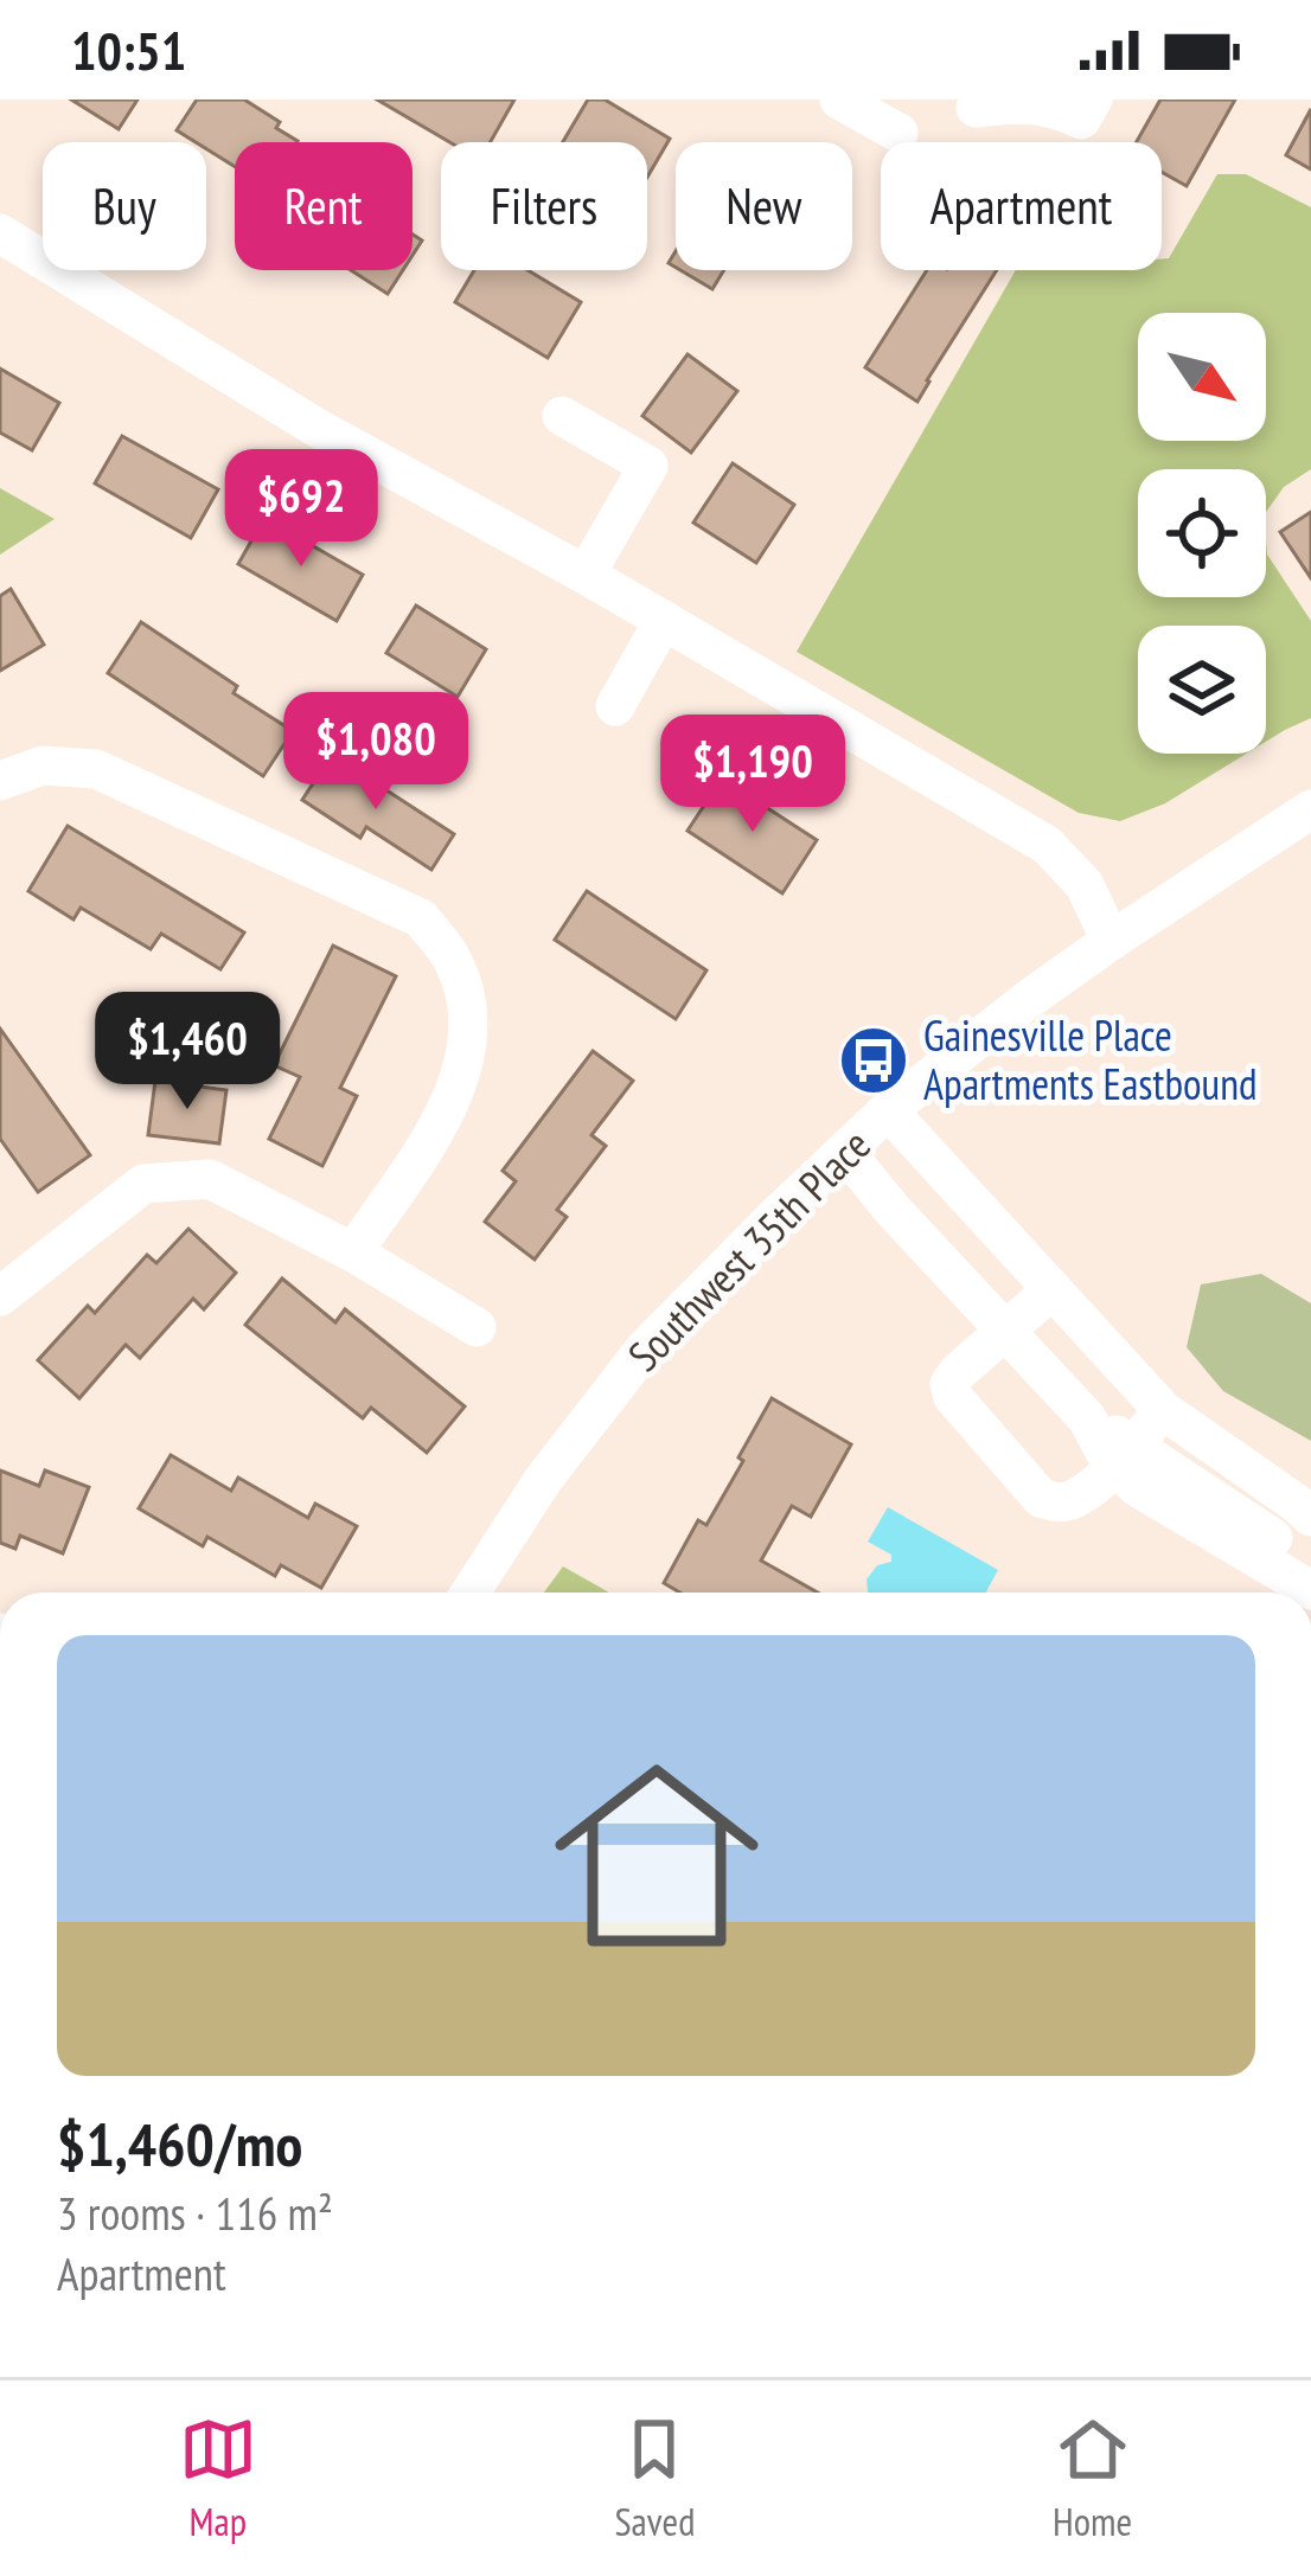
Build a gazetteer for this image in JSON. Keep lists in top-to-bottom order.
{
  "streets": {
    "street": ["Southwest 35th Place"]
  },
  "places": {
    "bus stop": ["Gainesville Place Apartments Eastbound"]
  },
  "north": "bottom right",
  "page": {
    "status": "10:51",
    "chip": [
      "Buy",
      "Rent",
      "Filters",
      "New",
      "Apartment"
    ],
    "price": [
      "$692",
      "$1,080",
      "$1,190",
      "$1,460"
    ],
    "list": [
      {
        "name": "$1,460/mo",
        "note": "3 rooms · 116 m² · Apartment"
      }
    ],
    "tabs": ["Map", "Saved", "Home"]
  }
}
